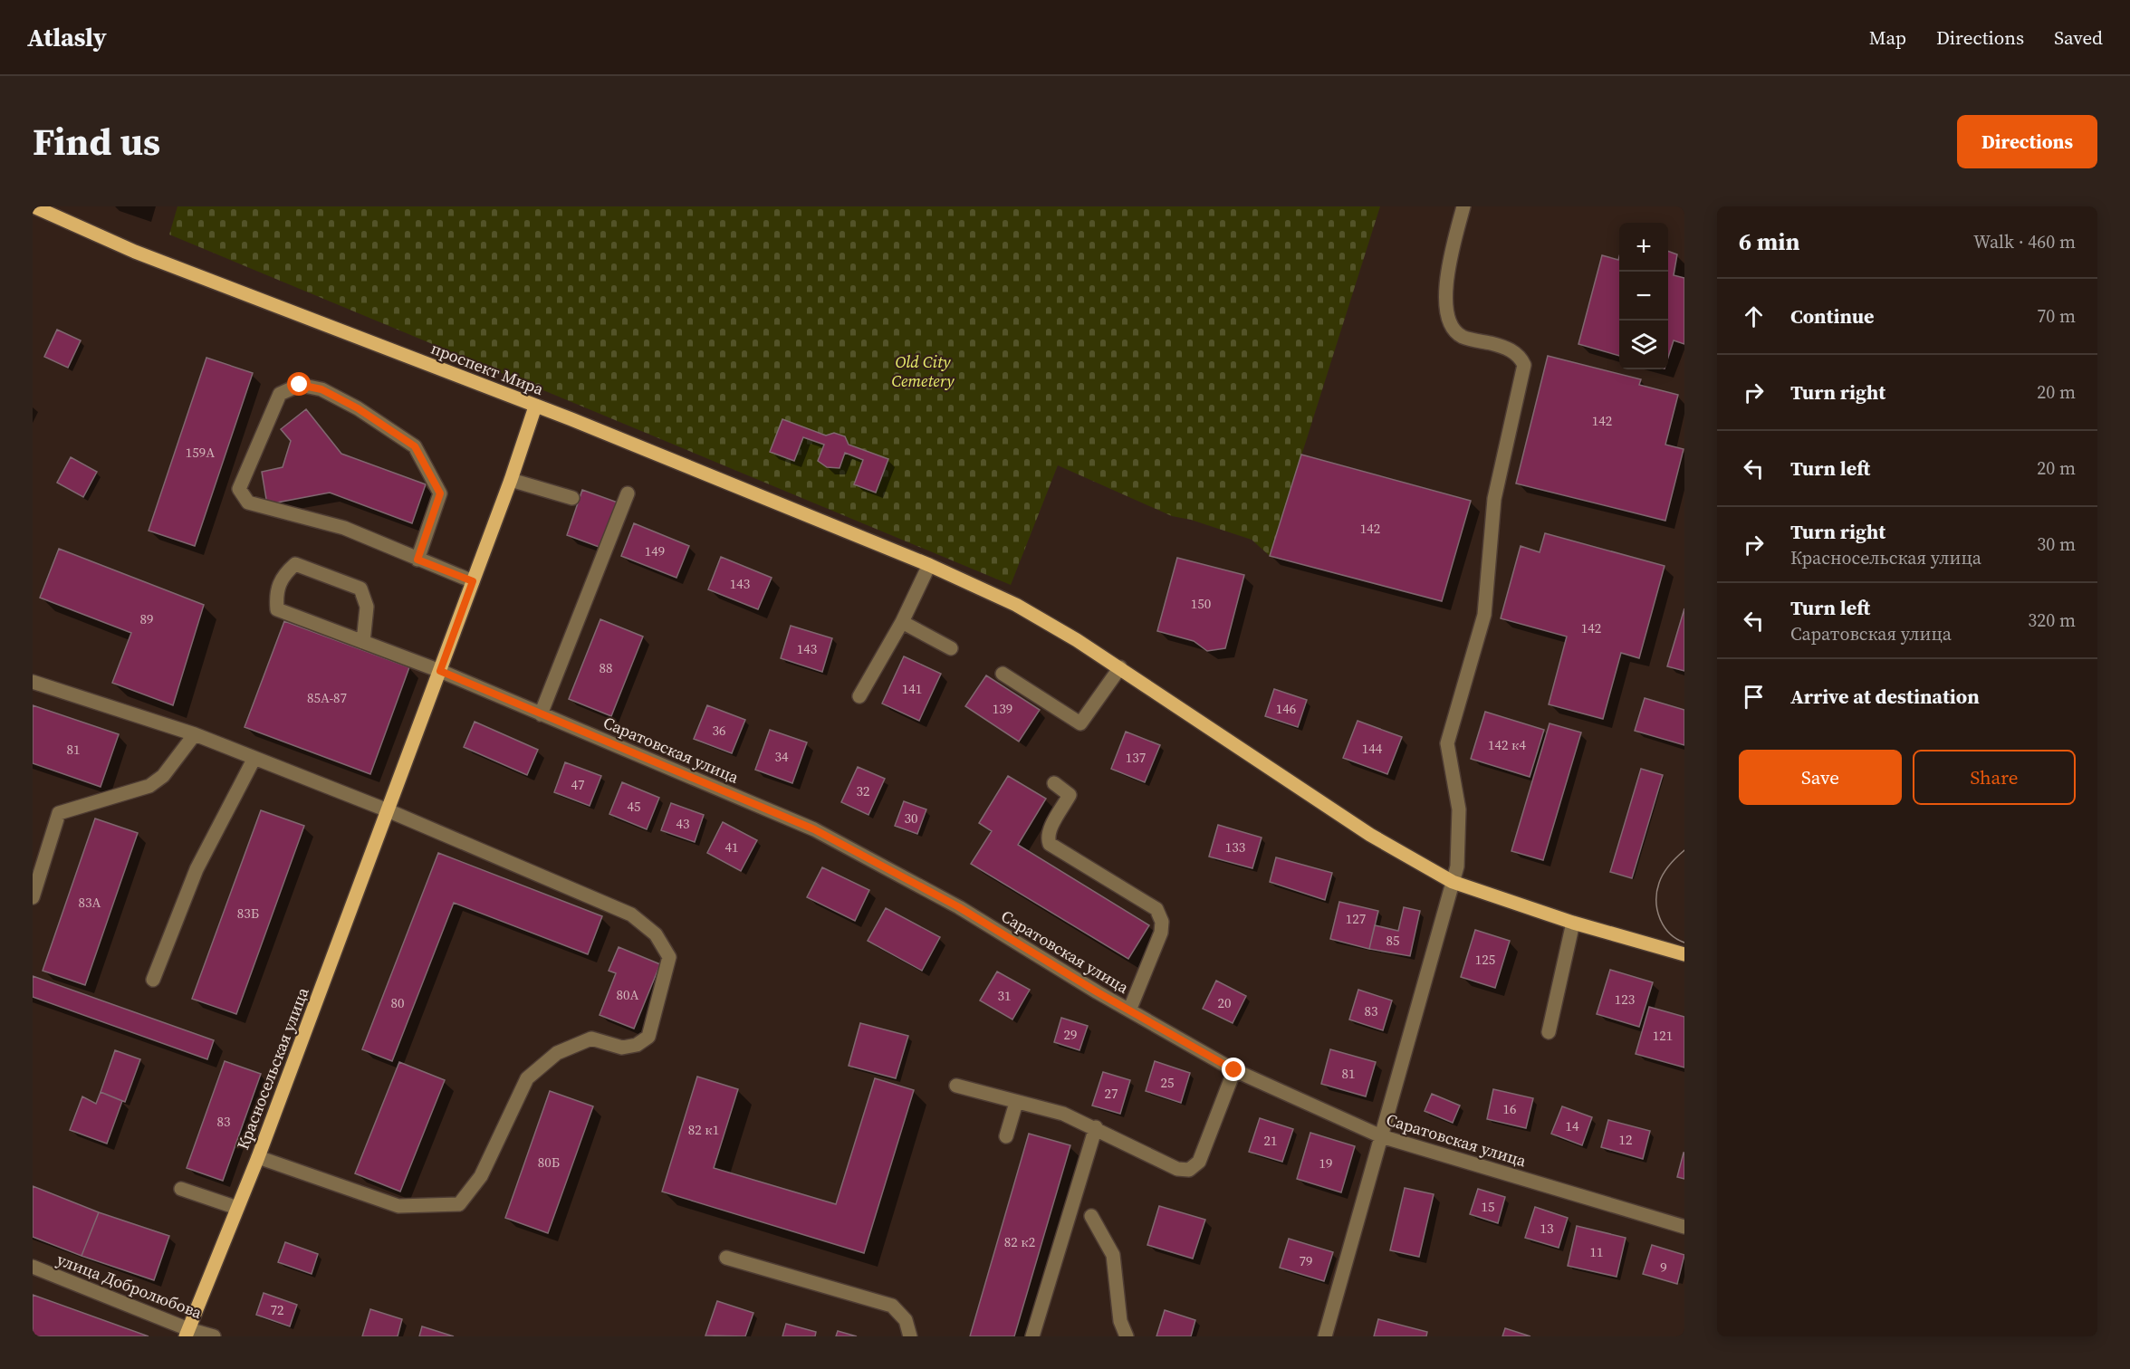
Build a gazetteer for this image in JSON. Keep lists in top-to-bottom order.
{
  "streets": {
    "main road": ["проспект Мира", "Красносельская улица"],
    "street": ["Саратовская улица", "улица Добролюбова"]
  },
  "crossings": [
    ["проспект Мира", "Красносельская улица"],
    ["Саратовская улица", "Красносельская улица"],
    ["Красносельская улица", "улица Добролюбова"]
  ],
  "parks": ["Old City Cemetery"],
  "house_numbers": [
    "142",
    "159А",
    "142",
    "149",
    "143",
    "150",
    "89",
    "142",
    "143",
    "88",
    "141",
    "85А-87",
    "139",
    "146",
    "36",
    "142 к4",
    "144",
    "81",
    "34",
    "137",
    "47",
    "32",
    "45",
    "30",
    "43",
    "41",
    "133",
    "83А",
    "83Б",
    "127",
    "85",
    "125",
    "80А",
    "31",
    "123",
    "80",
    "20",
    "83",
    "29",
    "121",
    "81",
    "25",
    "27",
    "16",
    "83",
    "14",
    "82 к1",
    "12",
    "21",
    "80Б",
    "19",
    "15",
    "13",
    "82 к2",
    "11",
    "79",
    "9",
    "72"
  ],
  "page": {
    "header": "Atlasly",
    "nav": ["Map", "Directions", "Saved"],
    "title": "Find us",
    "buttons": [
      "Directions",
      ["Save", "Share"]
    ],
    "heading": ["6 min", "Walk · 460 m"],
    "map_buttons": ["+", "−"],
    "list": [
      ["Continue", "70 m"],
      ["Turn right", "20 m"],
      ["Turn left", "20 m"],
      ["Turn right", "Красносельская улица", "30 m"],
      ["Turn left", "Саратовская улица", "320 m"],
      "Arrive at destination"
    ]
  }
}
